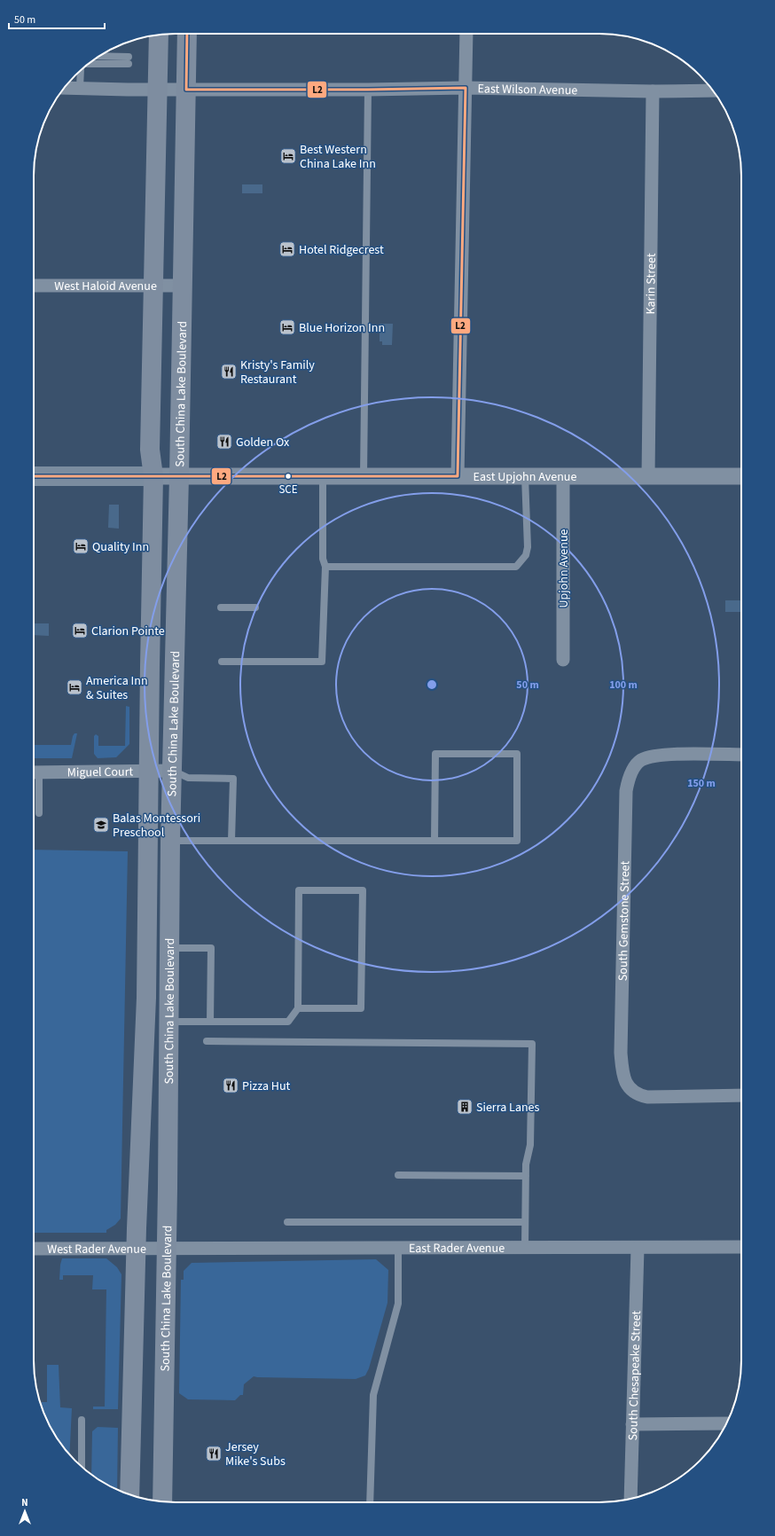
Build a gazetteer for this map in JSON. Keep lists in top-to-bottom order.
{
  "streets": {
    "main road": ["South China Lake Boulevard"],
    "street": [
      "East Wilson Avenue",
      "Karin Street",
      "West Haloid Avenue",
      "East Upjohn Avenue",
      "Upjohn Avenue",
      "Miguel Court",
      "South Gemstone Street",
      "West Rader Avenue",
      "East Rader Avenue",
      "South Chesapeake Street"
    ]
  },
  "crossings": [
    ["East Wilson Avenue", "Karin Street"],
    ["East Wilson Avenue", "South China Lake Boulevard"],
    ["Karin Street", "East Upjohn Avenue"],
    ["West Haloid Avenue", "South China Lake Boulevard"],
    ["South China Lake Boulevard", "East Upjohn Avenue"],
    ["South China Lake Boulevard", "Miguel Court"],
    ["South China Lake Boulevard", "West Rader Avenue"],
    ["South China Lake Boulevard", "East Rader Avenue"],
    ["East Upjohn Avenue", "Upjohn Avenue"],
    ["West Rader Avenue", "East Rader Avenue"],
    ["East Rader Avenue", "South Chesapeake Street"]
  ],
  "places": {
    "hotel": [
      "Best Western China Lake Inn",
      "Hotel Ridgecrest",
      "Blue Horizon Inn",
      "Quality Inn",
      "Clarion Pointe",
      "America Inn & Suites"
    ],
    "restaurant": [
      "Kristy's Family Restaurant",
      "Golden Ox",
      "Pizza Hut",
      "Jersey Mike's Subs"
    ],
    "other": ["SCE"],
    "school or university": ["Balas Montessori Preschool"],
    "building": ["Sierra Lanes"]
  },
  "lines": ["transit line L2"],
  "scale_bar": "50 m",
  "north": "top",
  "rings": ["50 m", "100 m", "150 m"]
}
